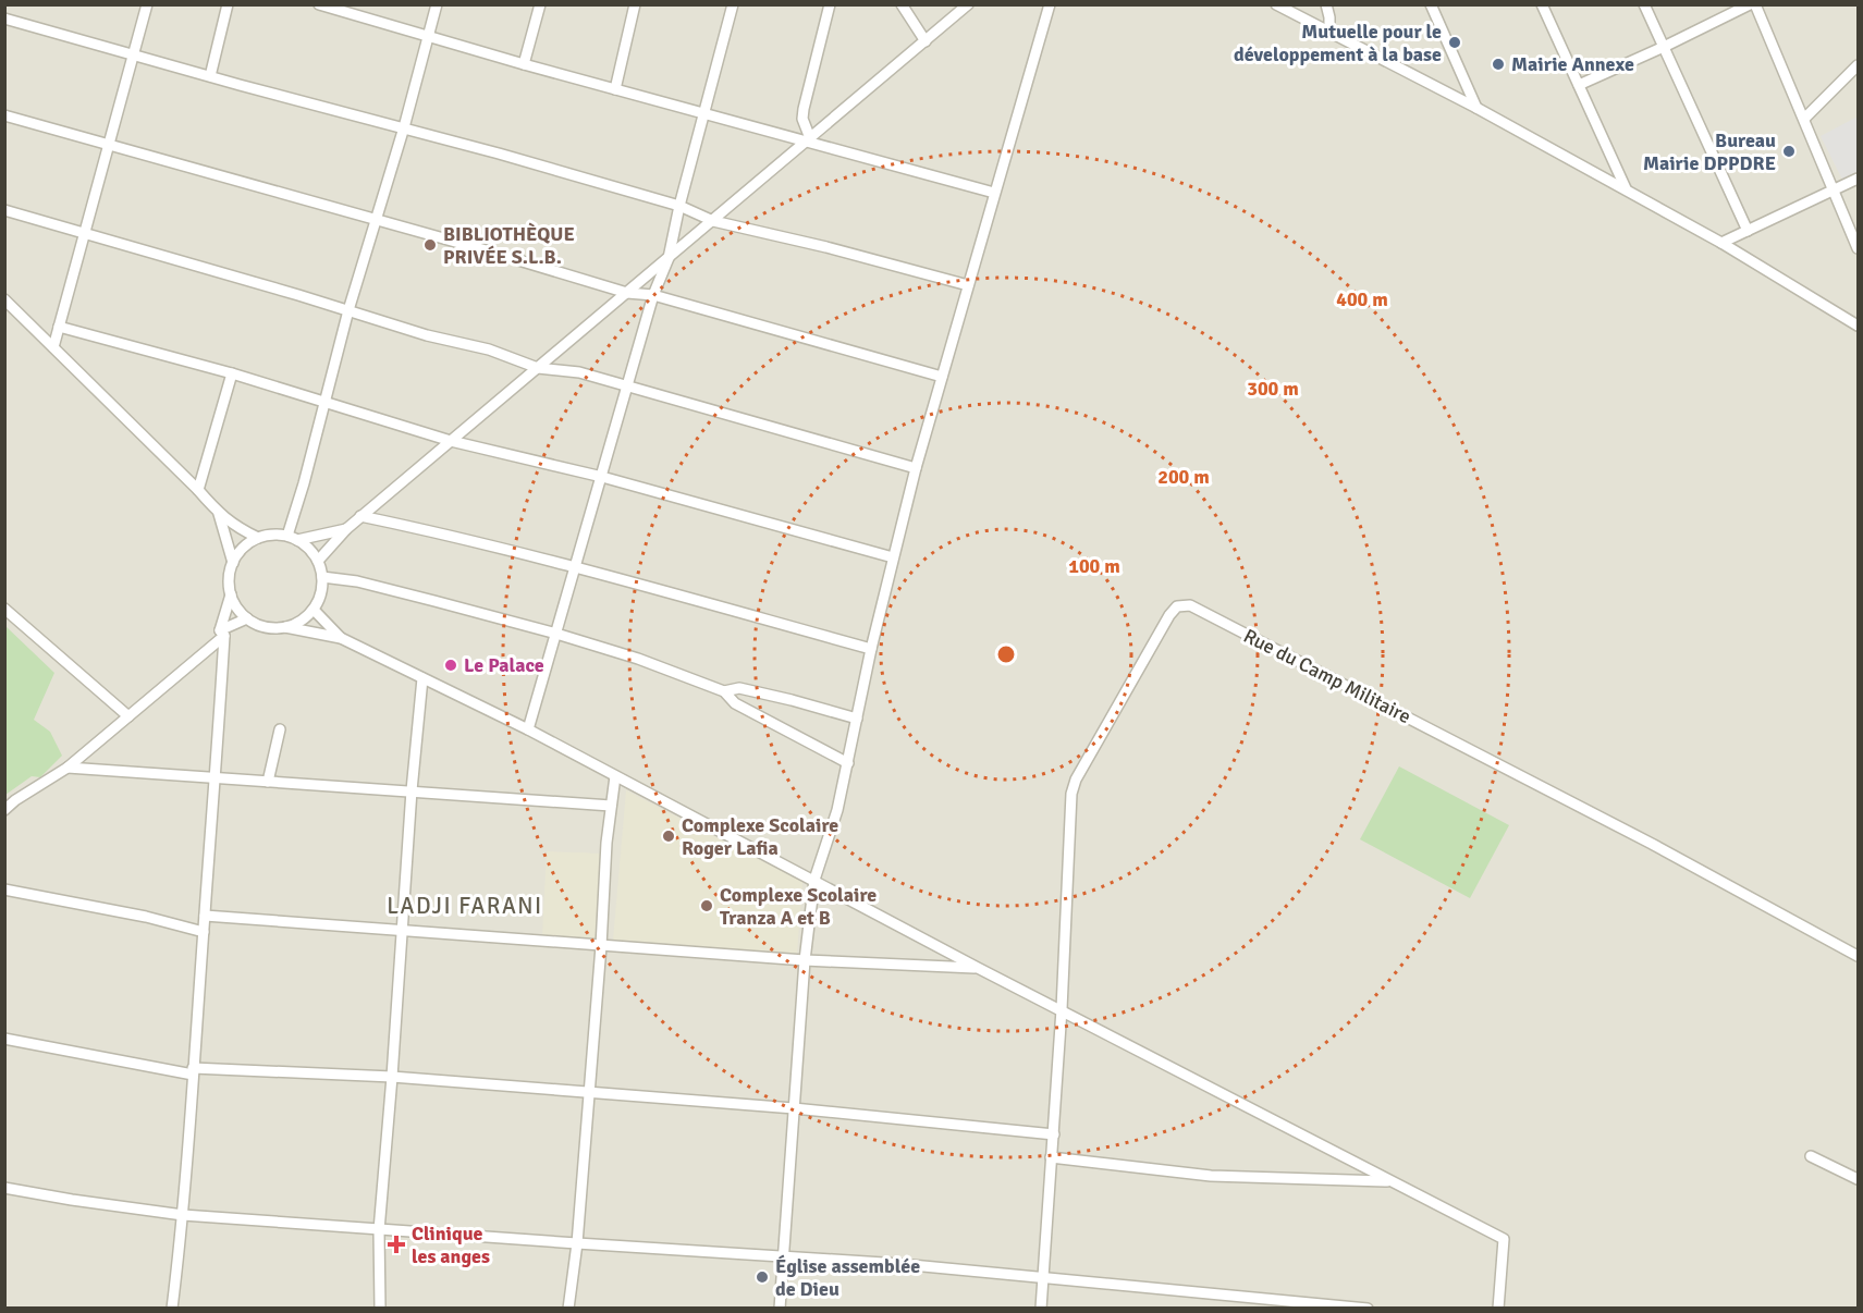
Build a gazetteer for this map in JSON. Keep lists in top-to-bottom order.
{
  "streets": {
    "street": ["Rue du Camp Militaire"]
  },
  "districts": ["LADJI FARANI"],
  "places": {
    "other": [
      "Mutuelle pour le développement à la base",
      "Mairie Annexe",
      "Bureau Mairie DPPDRE",
      "BIBLIOTHÈQUE PRIVÉE S.L.B.",
      "Le Palace",
      "Complexe Scolaire Roger Lafia",
      "Complexe Scolaire Tranza A et B",
      "Église assemblée de Dieu"
    ],
    "health": ["Clinique les anges"]
  },
  "rings": [
    "400 m",
    "300 m",
    "200 m",
    "100 m"
  ]
}
